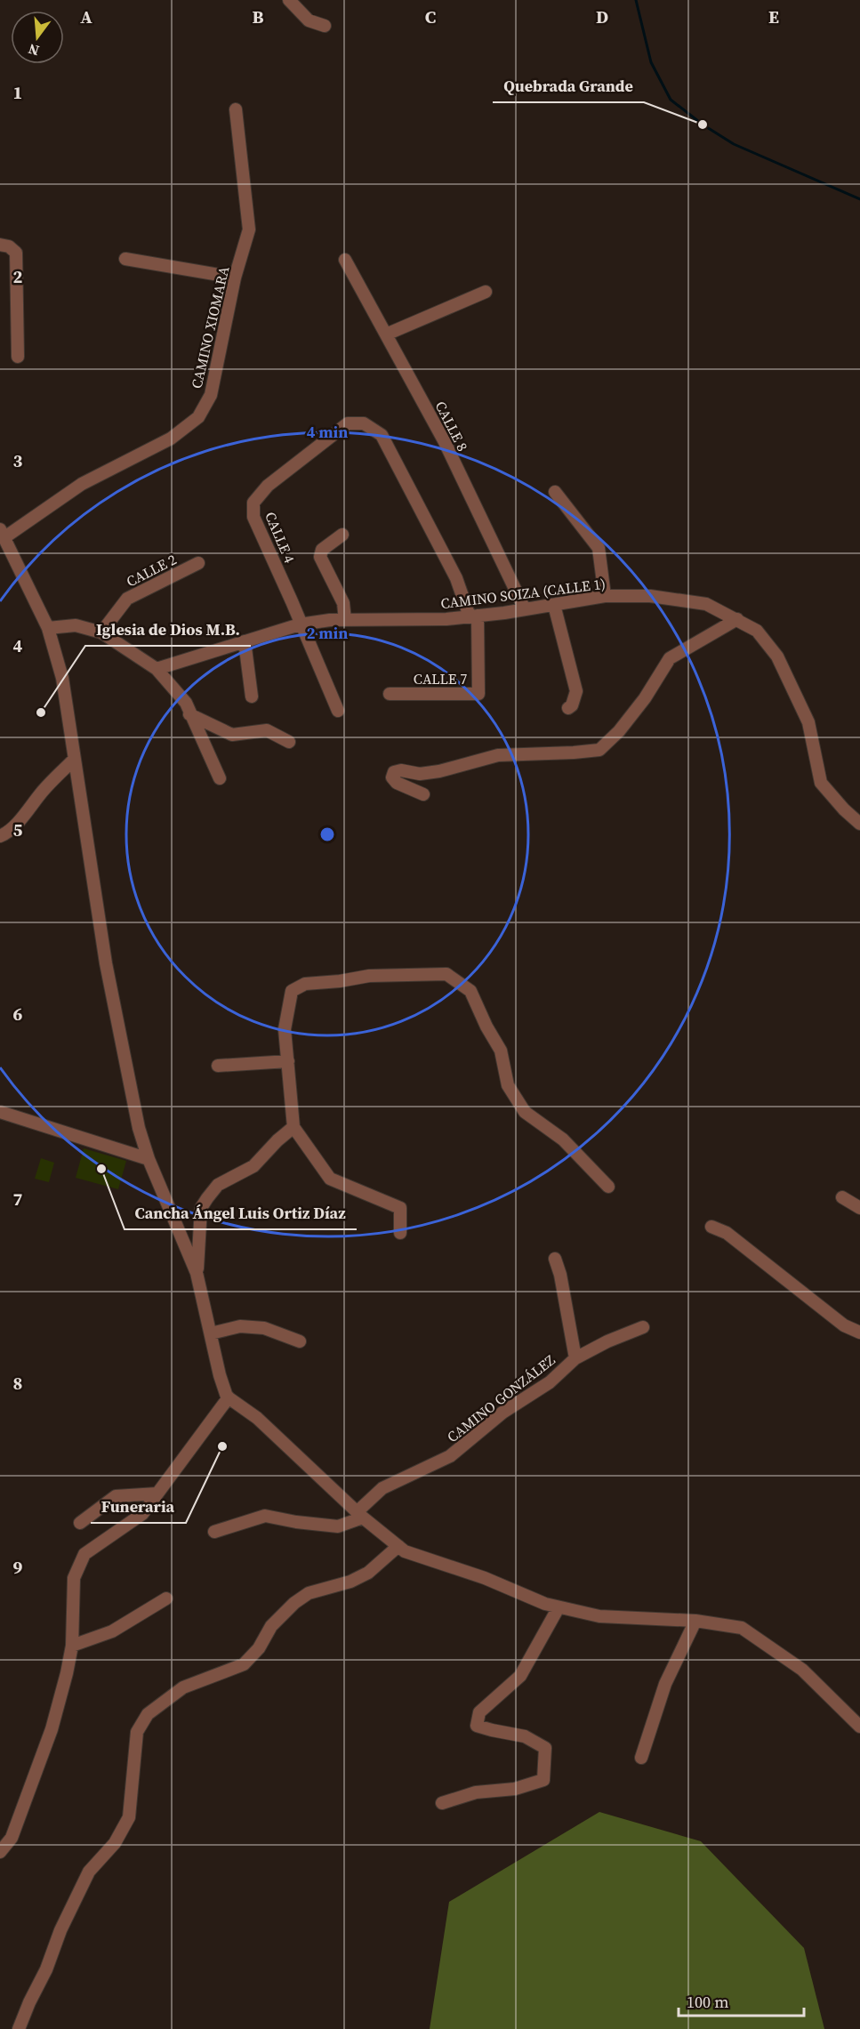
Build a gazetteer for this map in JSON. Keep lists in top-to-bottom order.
{
  "streets": {
    "street": [
      "CAMINO XIOMARA",
      "CALLE 8",
      "CALLE 4",
      "CALLE 2",
      "CAMINO SOIZA (CALLE 1)",
      "CALLE 7",
      "CAMINO GONZÁLEZ"
    ]
  },
  "crossings": [
    ["CALLE 8", "CAMINO SOIZA (CALLE 1)"],
    ["CALLE 4", "CAMINO SOIZA (CALLE 1)"],
    ["CALLE 4", "CALLE 7"],
    ["CAMINO SOIZA (CALLE 1)", "CALLE 7"]
  ],
  "places": [
    "Quebrada Grande",
    "Iglesia de Dios M.B.",
    "Cancha Ángel Luis Ortiz Díaz",
    "Funeraria"
  ],
  "scale_bar": "100 m",
  "north": "bottom",
  "grid": {
    "columns": [
      "A",
      "B",
      "C",
      "D",
      "E"
    ],
    "rows": [
      "1",
      "2",
      "3",
      "4",
      "5",
      "6",
      "7",
      "8",
      "9"
    ]
  },
  "rings": ["4 min", "2 min"]
}
